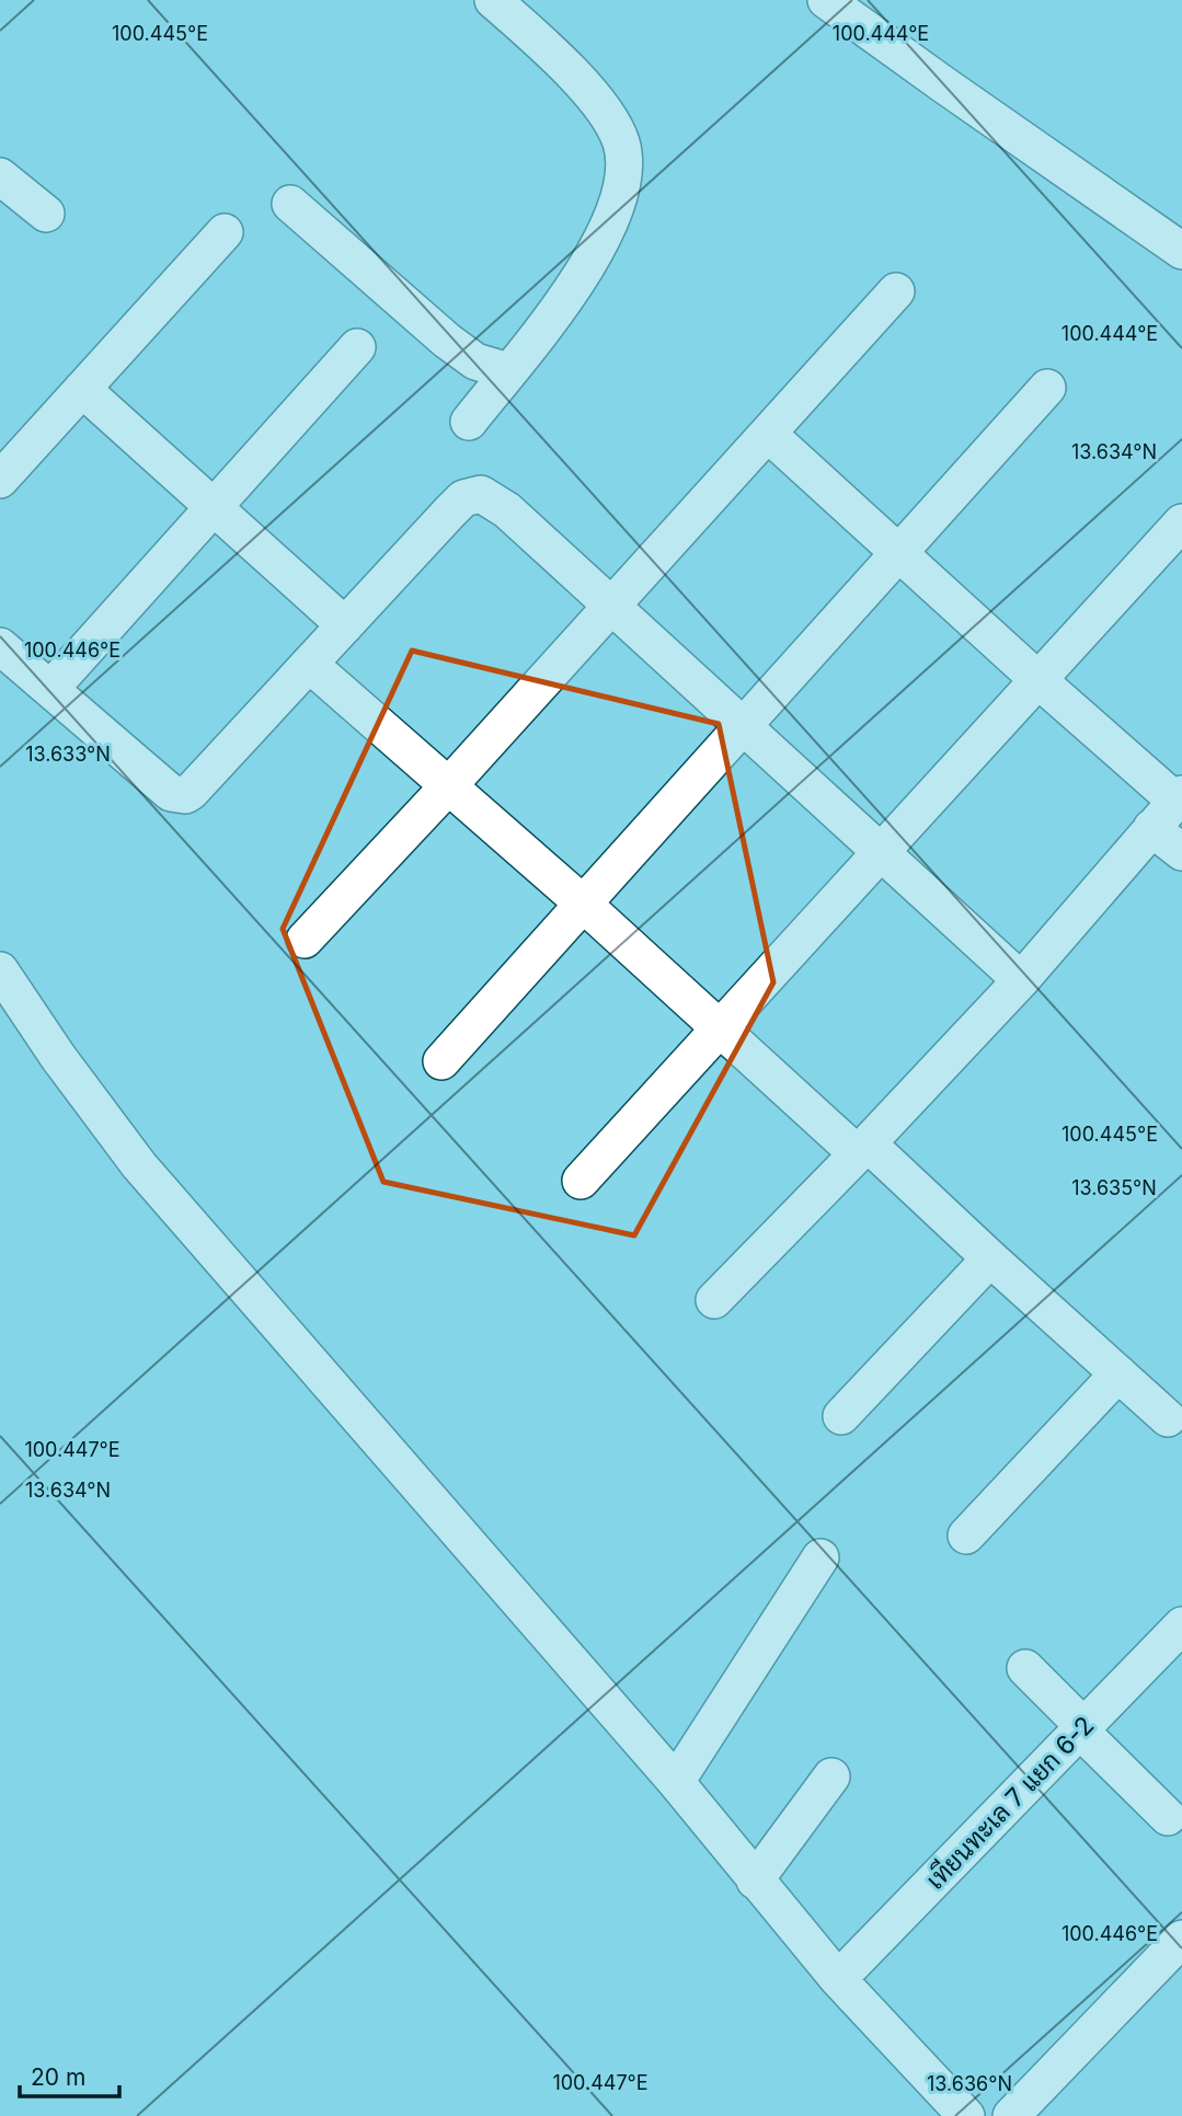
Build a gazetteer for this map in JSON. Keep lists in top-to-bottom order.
{
  "streets": {
    "street": ["เทียนทะเล 7 แยก 6-2"]
  },
  "scale_bar": "20 m",
  "coordinates": [
    "100.445°E",
    "100.444°E",
    "13.634°N",
    "100.446°E",
    "13.633°N",
    "13.635°N",
    "100.447°E",
    "13.636°N"
  ]
}
